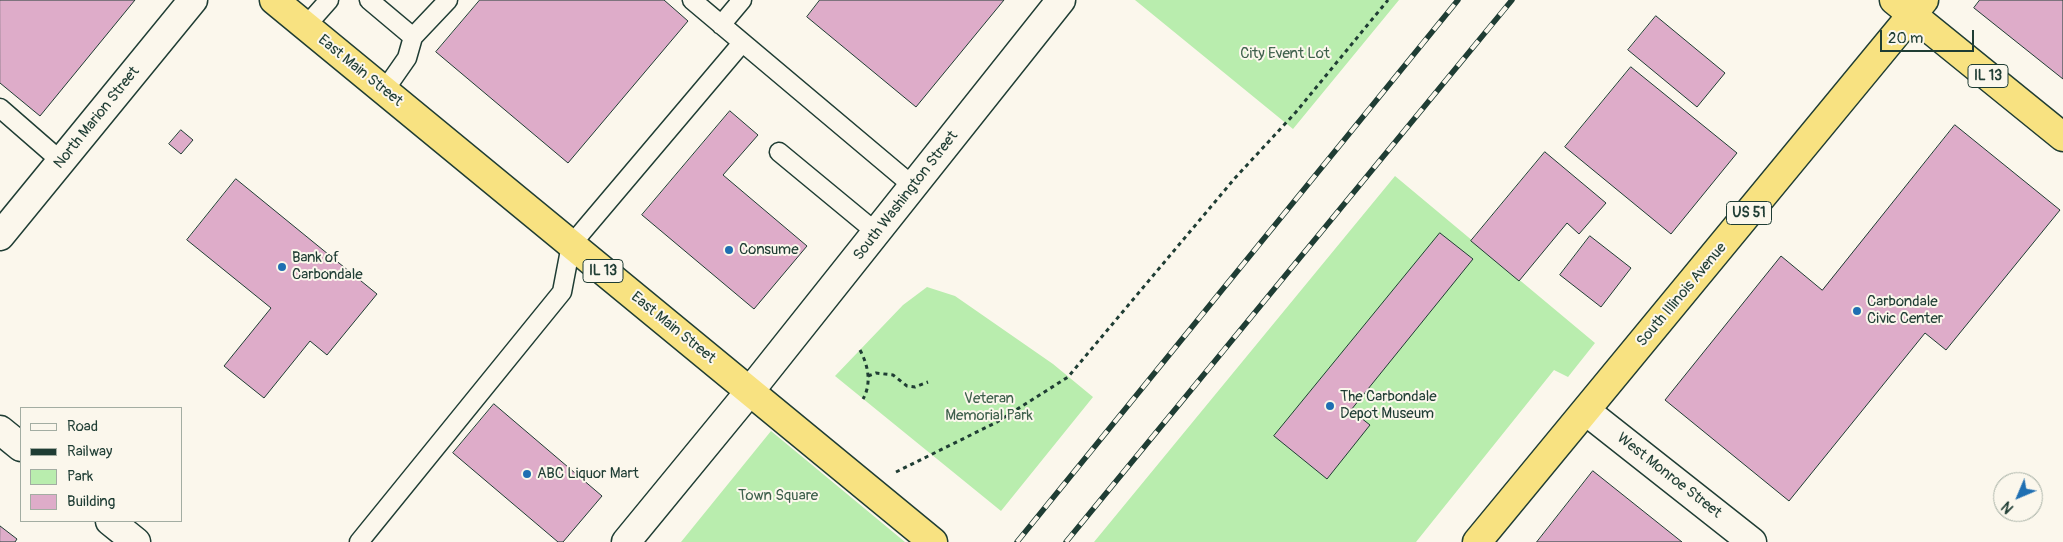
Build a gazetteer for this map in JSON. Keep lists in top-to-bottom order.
{
  "streets": {
    "highway": [
      "East Main Street",
      "IL 13",
      "US 51",
      "South Illinois Avenue"
    ],
    "street": ["North Marion Street", "South Washington Street", "West Monroe Street"]
  },
  "crossings": [
    ["East Main Street", "South Washington Street"],
    ["IL 13", "South Illinois Avenue"],
    ["South Illinois Avenue", "West Monroe Street"]
  ],
  "parks": ["City Event Lot", "Veteran Memorial Park", "Town Square"],
  "places": [
    "Consume",
    "Bank of Carbondale",
    "Carbondale Civic Center",
    "The Carbondale Depot Museum",
    "ABC Liquor Mart"
  ],
  "legend": [
    "Road",
    "Railway",
    "Park",
    "Building"
  ],
  "scale_bar": "20 m",
  "north": "bottom left"
}
